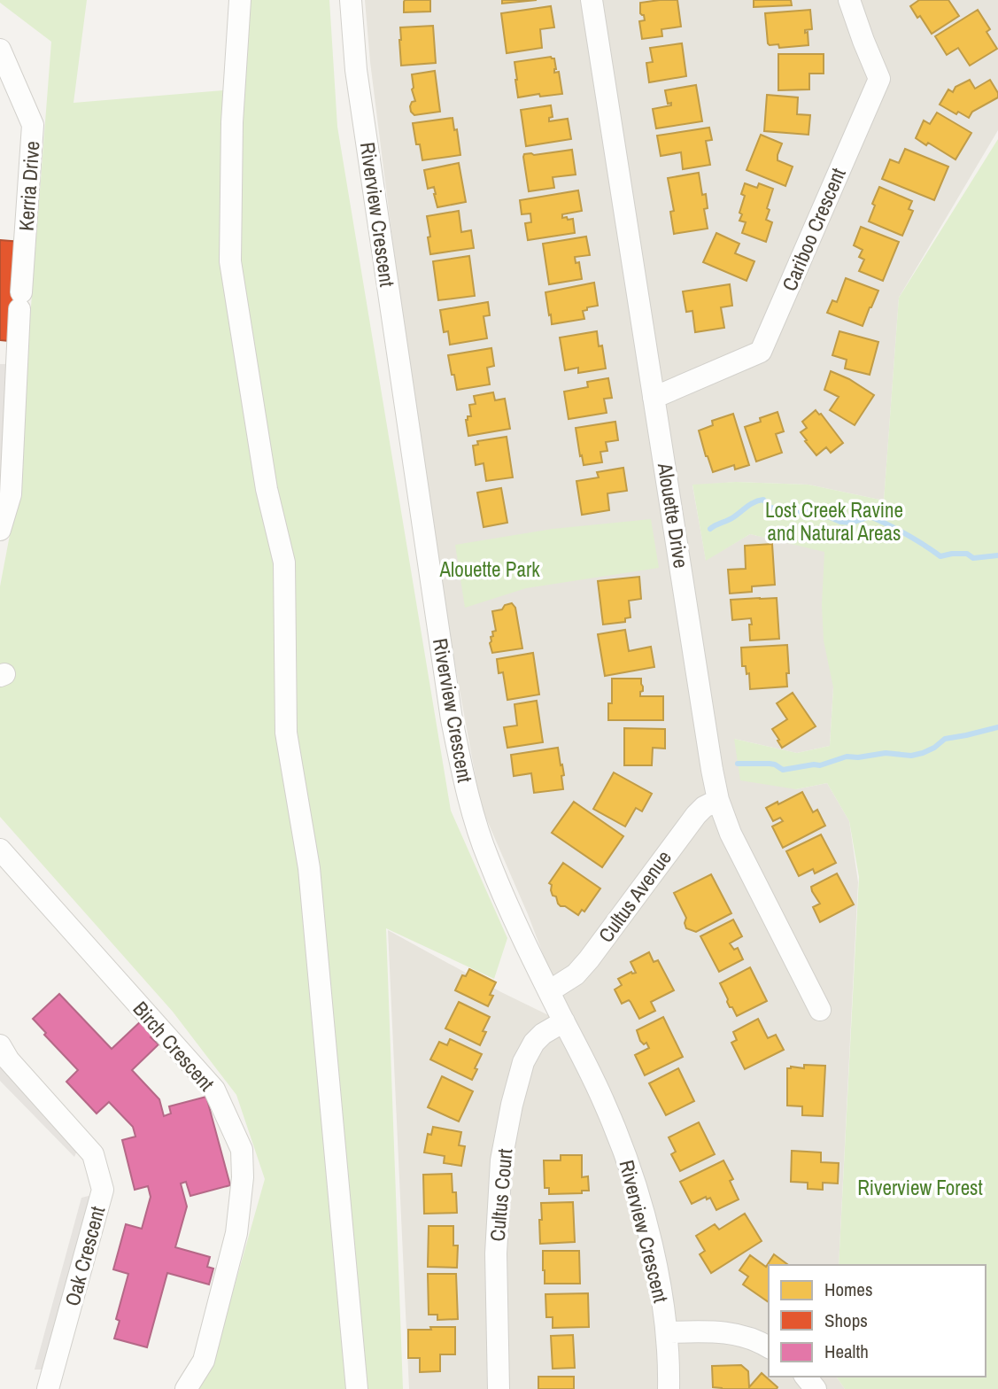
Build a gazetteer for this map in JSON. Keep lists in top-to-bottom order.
{
  "streets": {
    "street": [
      "Kerria Drive",
      "Riverview Crescent",
      "Cariboo Crescent",
      "Alouette Drive",
      "Cultus Avenue",
      "Birch Crescent",
      "Cultus Court",
      "Oak Crescent"
    ]
  },
  "crossings": [
    ["Riverview Crescent", "Cultus Avenue"],
    ["Riverview Crescent", "Cultus Court"],
    ["Cariboo Crescent", "Alouette Drive"],
    ["Alouette Drive", "Cultus Avenue"]
  ],
  "parks": ["Lost Creek Ravine and Natural Areas", "Alouette Park", "Riverview Forest"],
  "legend": ["Homes", "Shops", "Health"]
}
